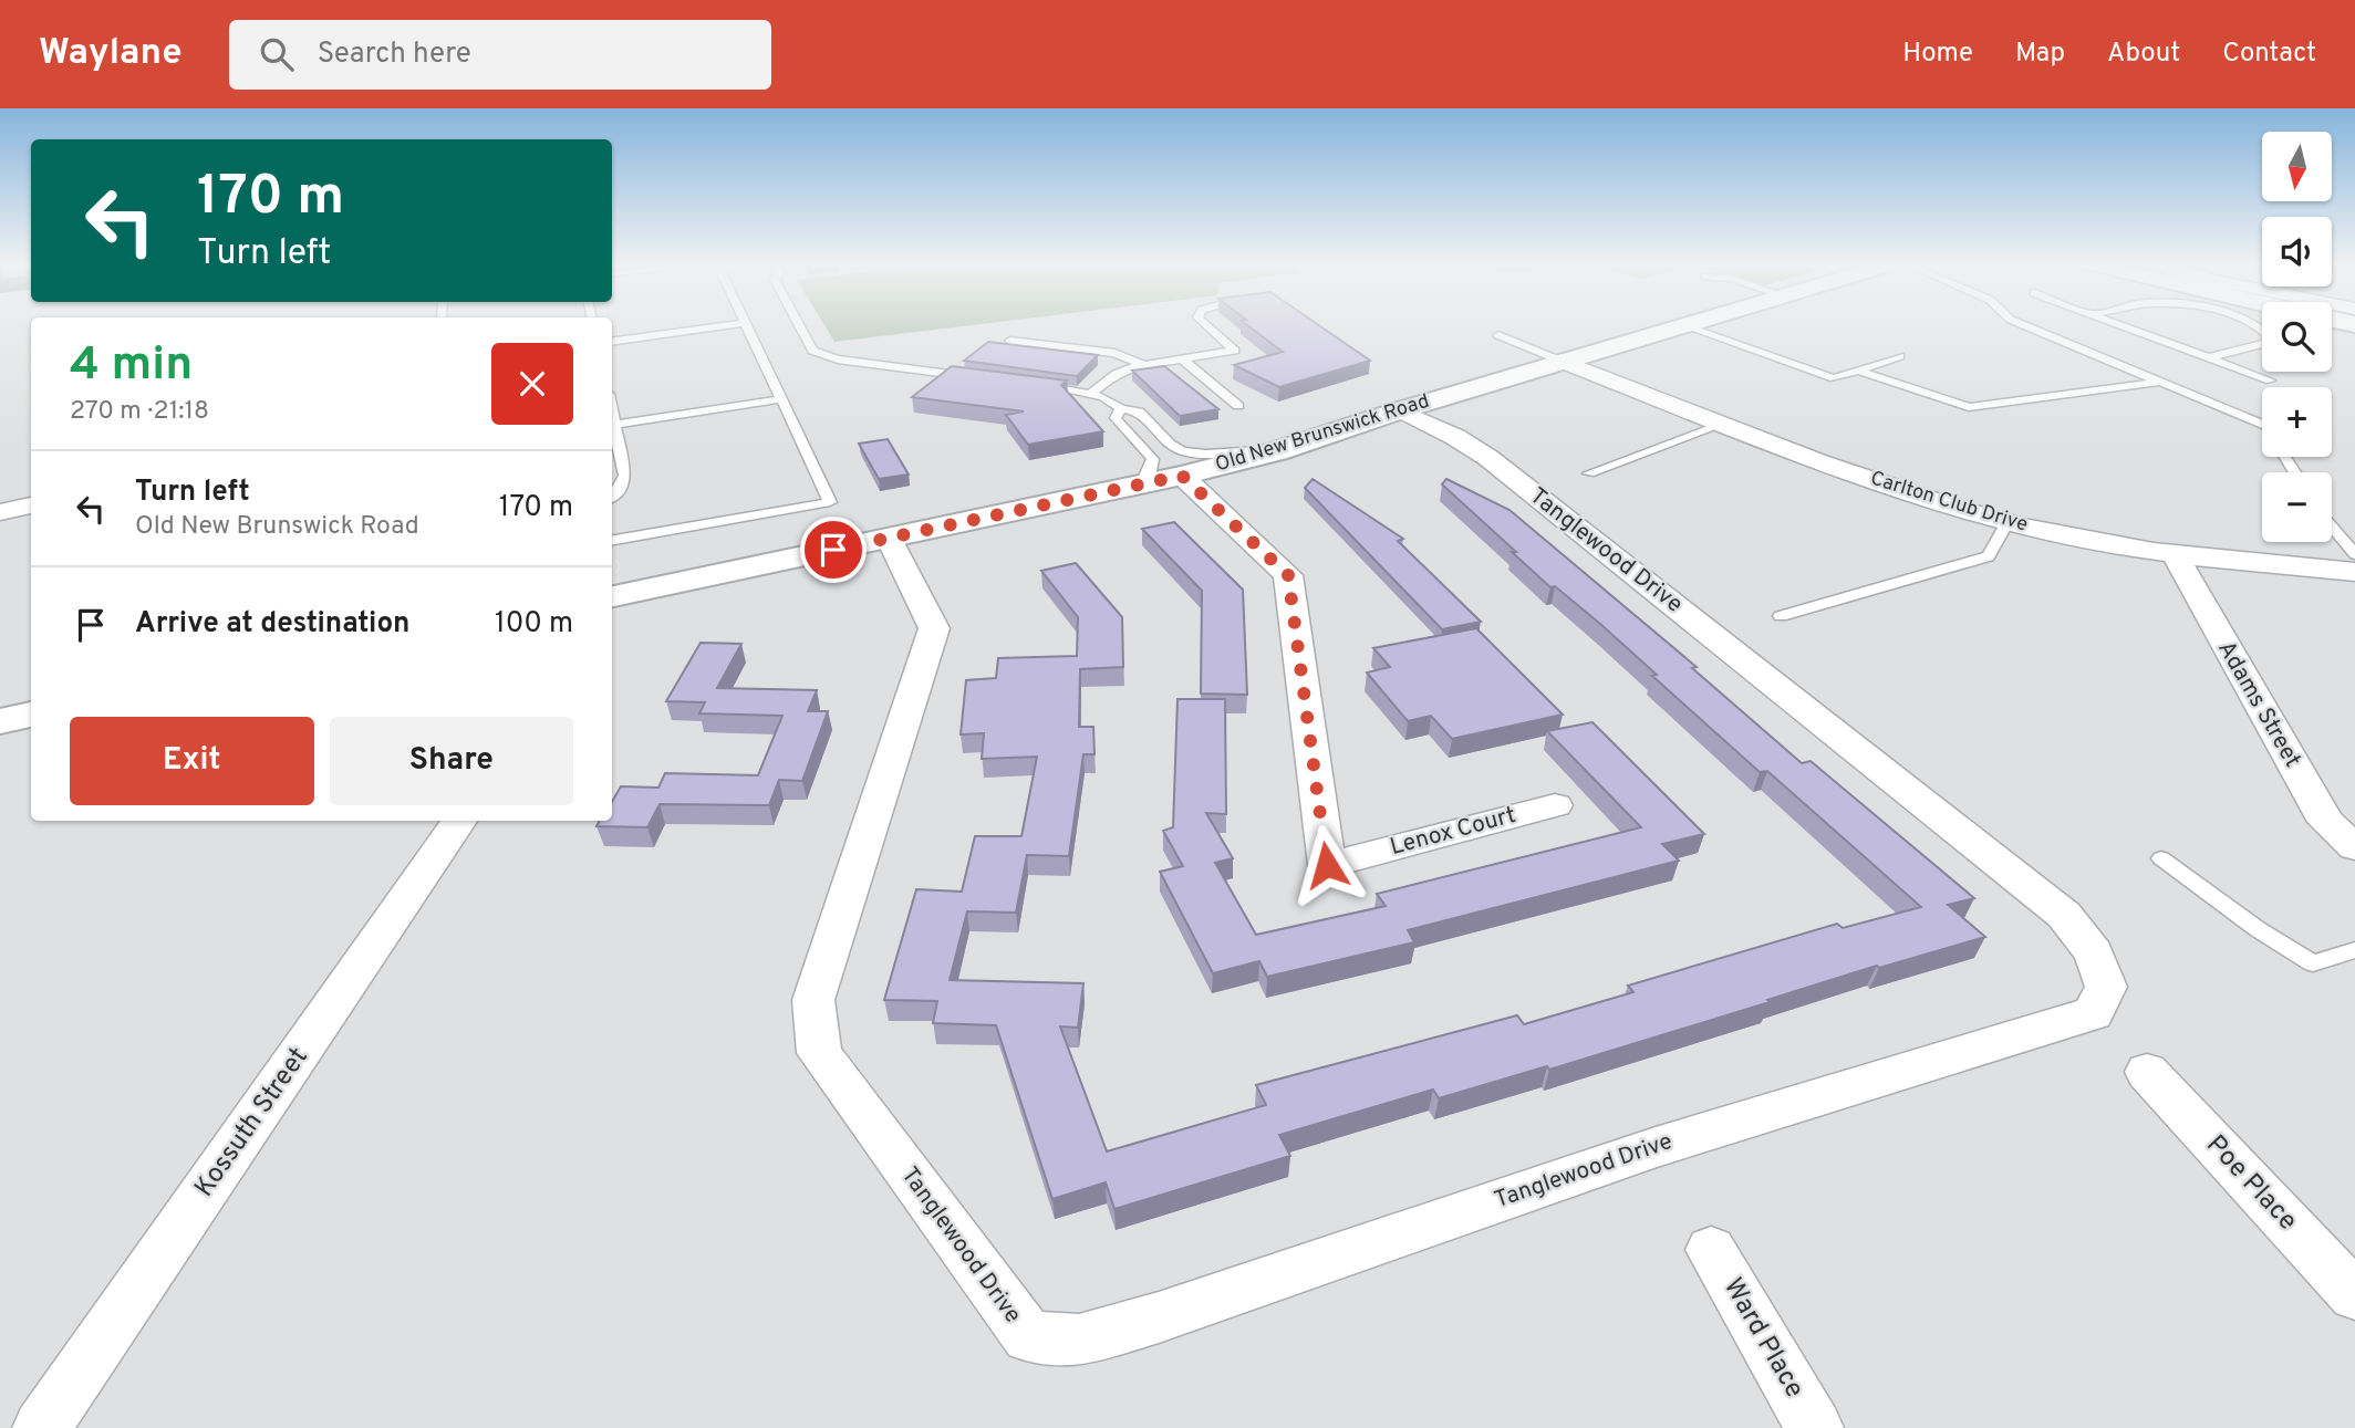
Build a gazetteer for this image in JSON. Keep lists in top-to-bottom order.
{
  "streets": {
    "main road": ["Old New Brunswick Road"],
    "street": [
      "Carlton Club Drive",
      "Tanglewood Drive",
      "Adams Street",
      "Lenox Court",
      "Kossuth Street",
      "Poe Place",
      "Ward Place"
    ]
  },
  "crossings": [
    ["Old New Brunswick Road", "Carlton Club Drive"],
    ["Old New Brunswick Road", "Tanglewood Drive"],
    ["Old New Brunswick Road", "Lenox Court"],
    ["Carlton Club Drive", "Adams Street"]
  ],
  "north": "bottom",
  "page": {
    "header": "Waylane",
    "search": "Search here",
    "nav": [
      "Home",
      "Map",
      "About",
      "Contact"
    ],
    "map_buttons": ["+", "−"],
    "turn": ["170 m", "Turn left"],
    "heading": ["4 min", "270 m · 21:18"],
    "list": [
      {
        "name": "Turn left",
        "note": "Old New Brunswick Road",
        "value": "170 m"
      },
      {
        "name": "Arrive at destination",
        "value": "100 m"
      }
    ],
    "buttons": ["Exit", "Share"]
  }
}
